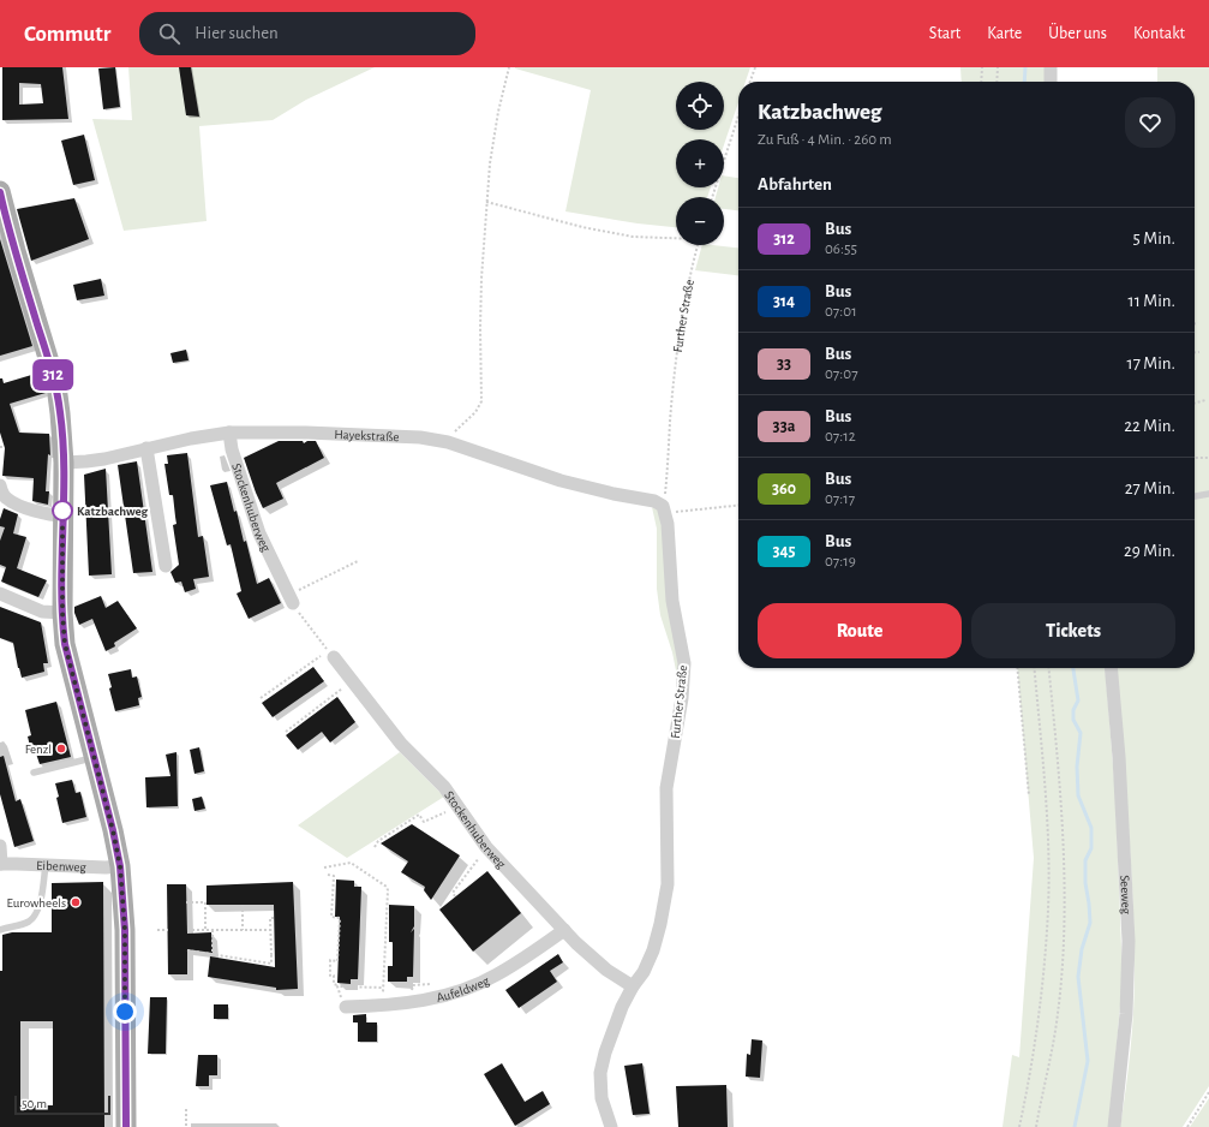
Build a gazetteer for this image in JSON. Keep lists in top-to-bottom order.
{
  "streets": {
    "street": [
      "Further Straße",
      "Hayekstraße",
      "Stockenhuberweg",
      "Eibenweg",
      "Seeweg",
      "Aufeldweg"
    ]
  },
  "crossings": [
    ["Further Straße", "Hayekstraße"],
    ["Further Straße", "Stockenhuberweg"],
    ["Hayekstraße", "Stockenhuberweg"],
    ["Stockenhuberweg", "Aufeldweg"]
  ],
  "places": ["Katzbachweg", "Fenzl", "Eurowheels"],
  "lines": ["bus line 312"],
  "scale_bar": "50 m",
  "page": {
    "header": "Commutr",
    "search": "Hier suchen",
    "nav": [
      "Start",
      "Karte",
      "Über uns",
      "Kontakt"
    ],
    "on_map": "312",
    "map_buttons": ["+", "−"],
    "heading": [
      ["Katzbachweg", "Zu Fuß · 4 Min. · 260 m"],
      "Abfahrten"
    ],
    "list": [
      {
        "mark": "312",
        "name": "Bus",
        "note": "06:55",
        "value": "5 Min."
      },
      {
        "mark": "314",
        "name": "Bus",
        "note": "07:01",
        "value": "11 Min."
      },
      {
        "mark": "33",
        "name": "Bus",
        "note": "07:07",
        "value": "17 Min."
      },
      {
        "mark": "33a",
        "name": "Bus",
        "note": "07:12",
        "value": "22 Min."
      },
      {
        "mark": "360",
        "name": "Bus",
        "note": "07:17",
        "value": "27 Min."
      },
      {
        "mark": "345",
        "name": "Bus",
        "note": "07:19",
        "value": "29 Min."
      }
    ],
    "buttons": ["Route", "Tickets"],
    "scale": "50 m"
  }
}
